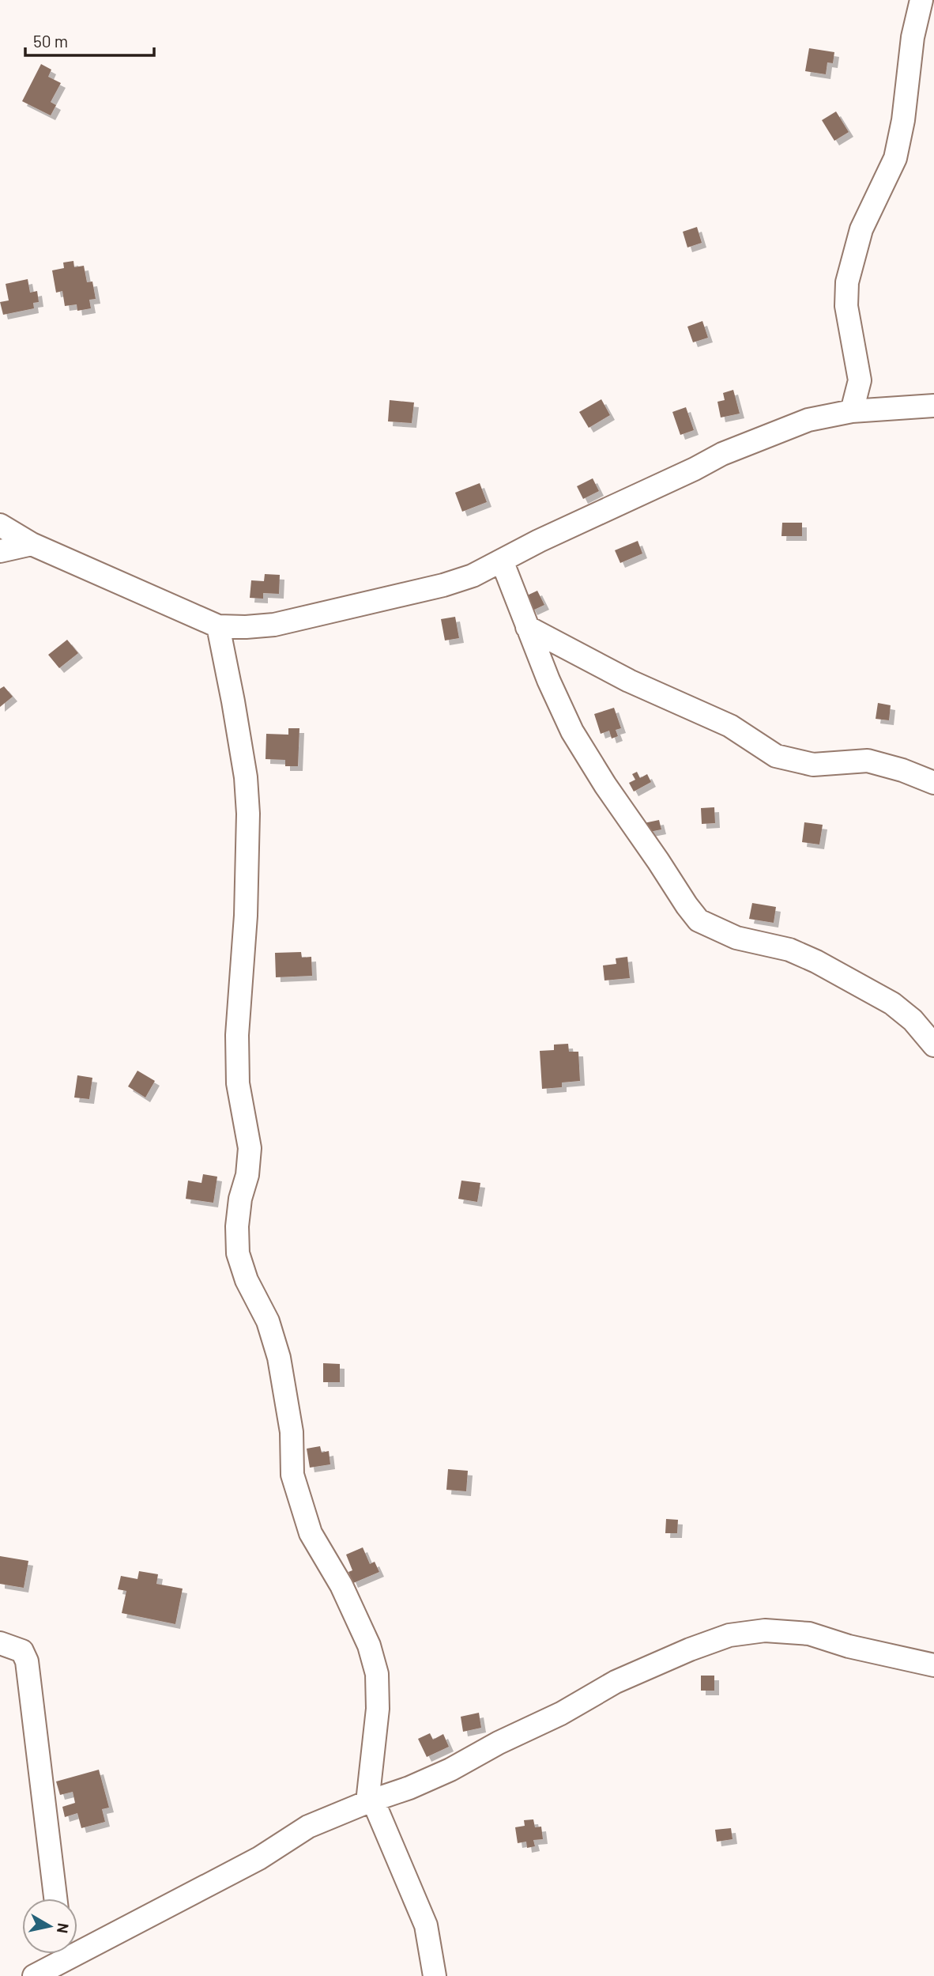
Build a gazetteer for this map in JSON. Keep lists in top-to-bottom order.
{
  "scale_bar": "50 m",
  "north": "right"
}
